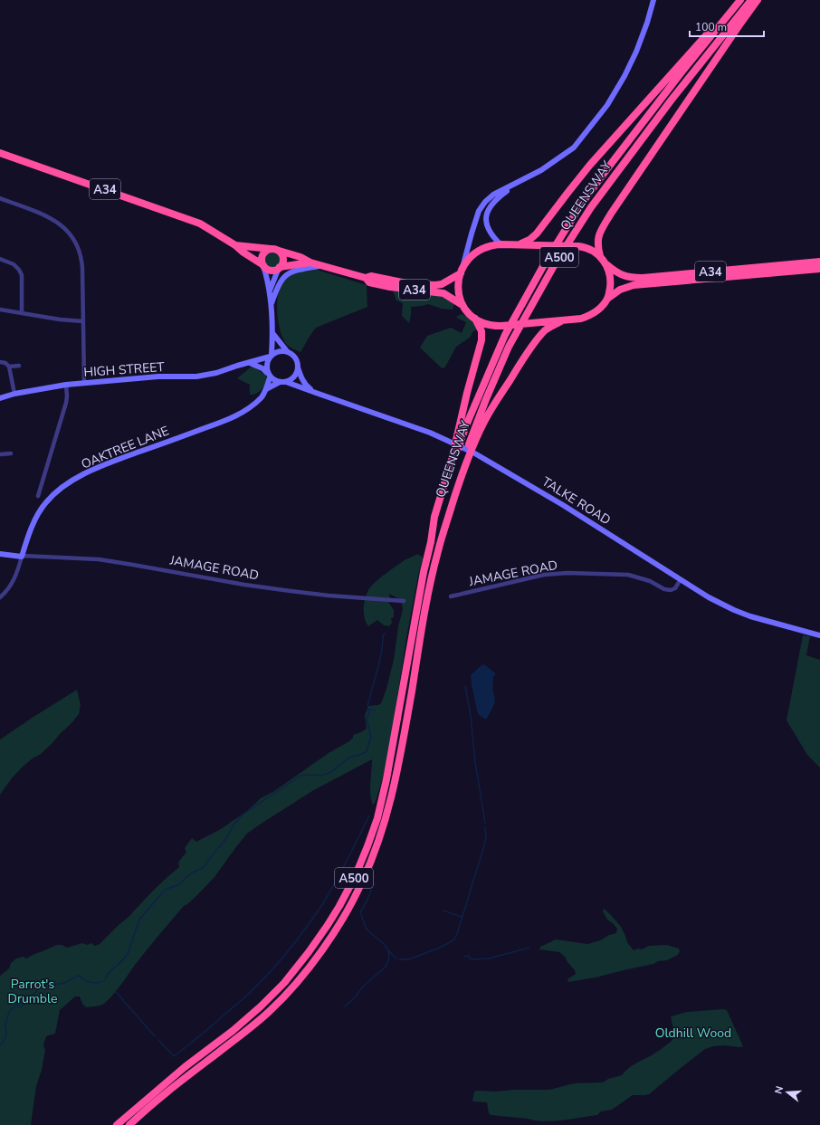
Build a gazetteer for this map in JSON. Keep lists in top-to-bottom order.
{
  "streets": {
    "highway": ["A34", "QUEENSWAY", "A500"],
    "street": [
      "HIGH STREET",
      "OAKTREE LANE",
      "TALKE ROAD",
      "JAMAGE ROAD"
    ]
  },
  "crossings": [
    ["QUEENSWAY", "A500"],
    ["HIGH STREET", "OAKTREE LANE"],
    ["HIGH STREET", "TALKE ROAD"],
    ["OAKTREE LANE", "TALKE ROAD"],
    ["OAKTREE LANE", "JAMAGE ROAD"],
    ["TALKE ROAD", "JAMAGE ROAD"]
  ],
  "parks": ["Parrot's Drumble", "Oldhill Wood"],
  "scale_bar": "100 m",
  "north": "left"
}
